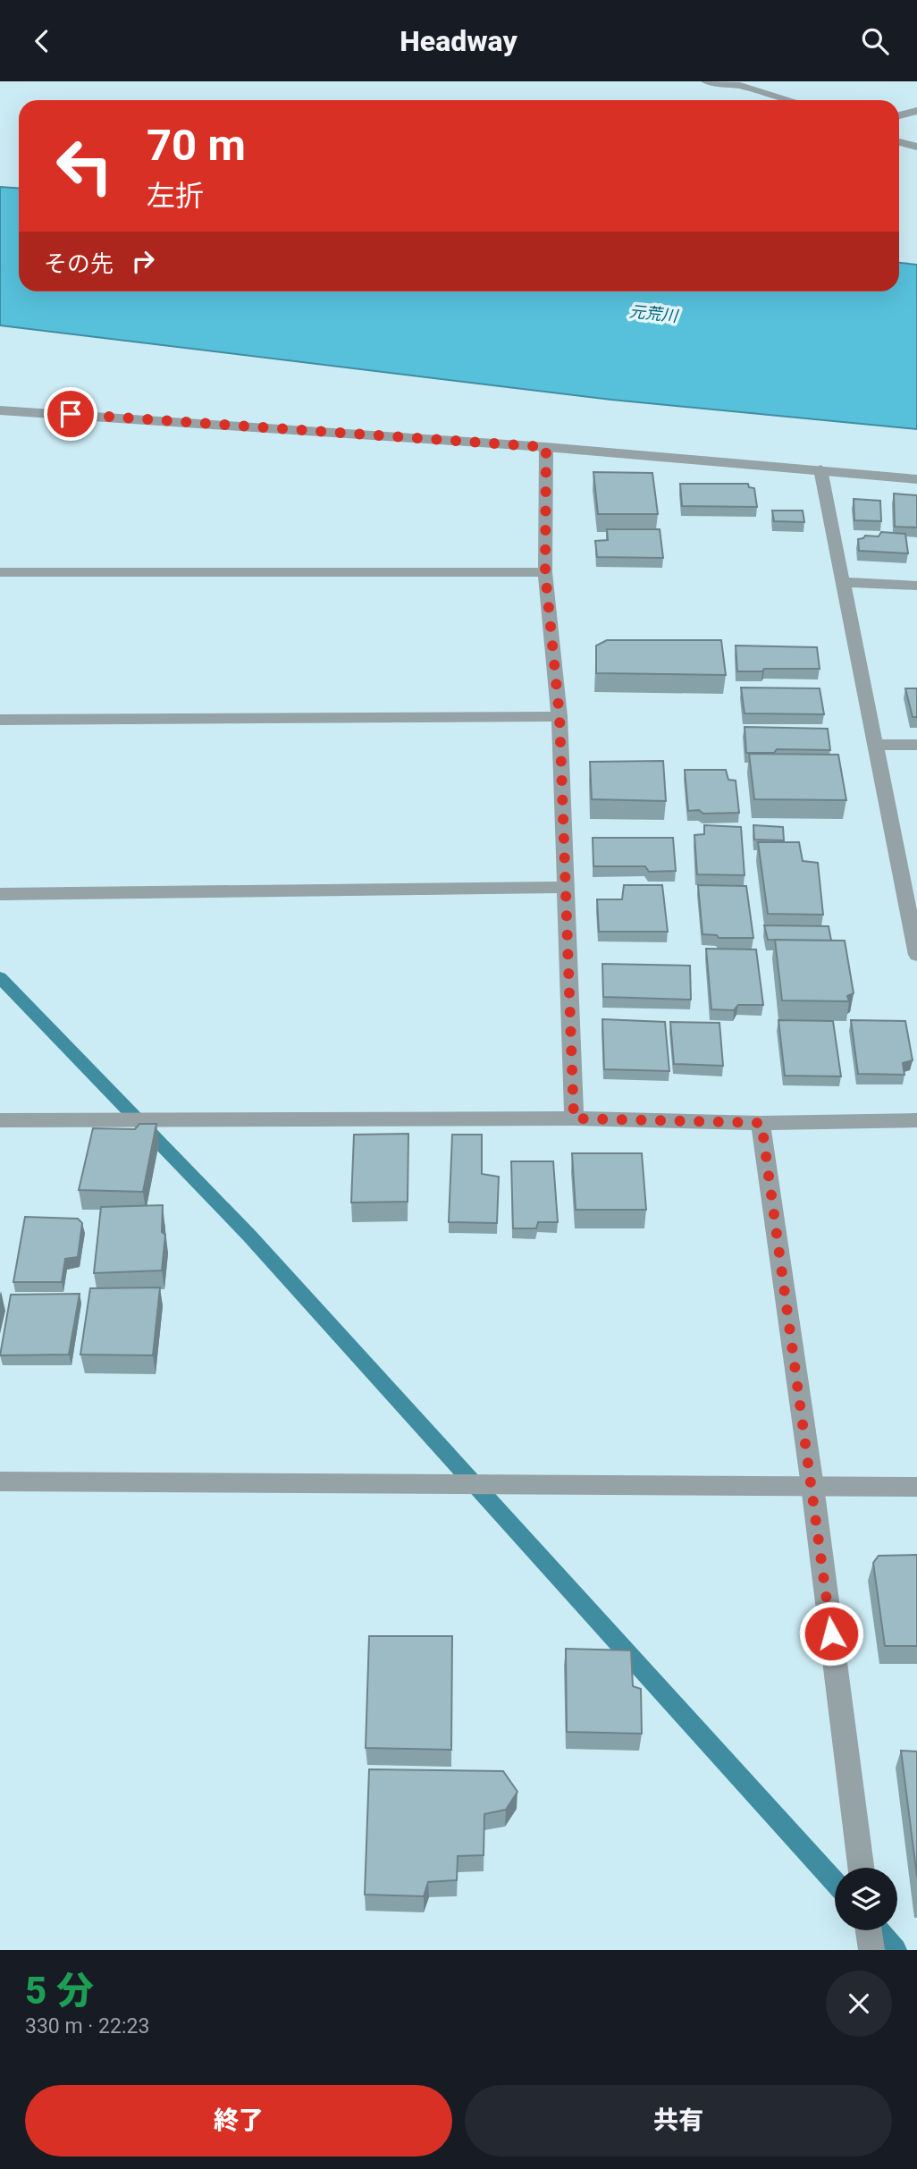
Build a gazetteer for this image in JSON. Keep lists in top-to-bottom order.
{
  "water": ["元荒川"],
  "page": {
    "header": "Headway",
    "turn": ["70 m", "左折"],
    "then": "その先",
    "heading": ["5 分", "330 m · 22:23"],
    "buttons": ["終了", "共有"]
  }
}
